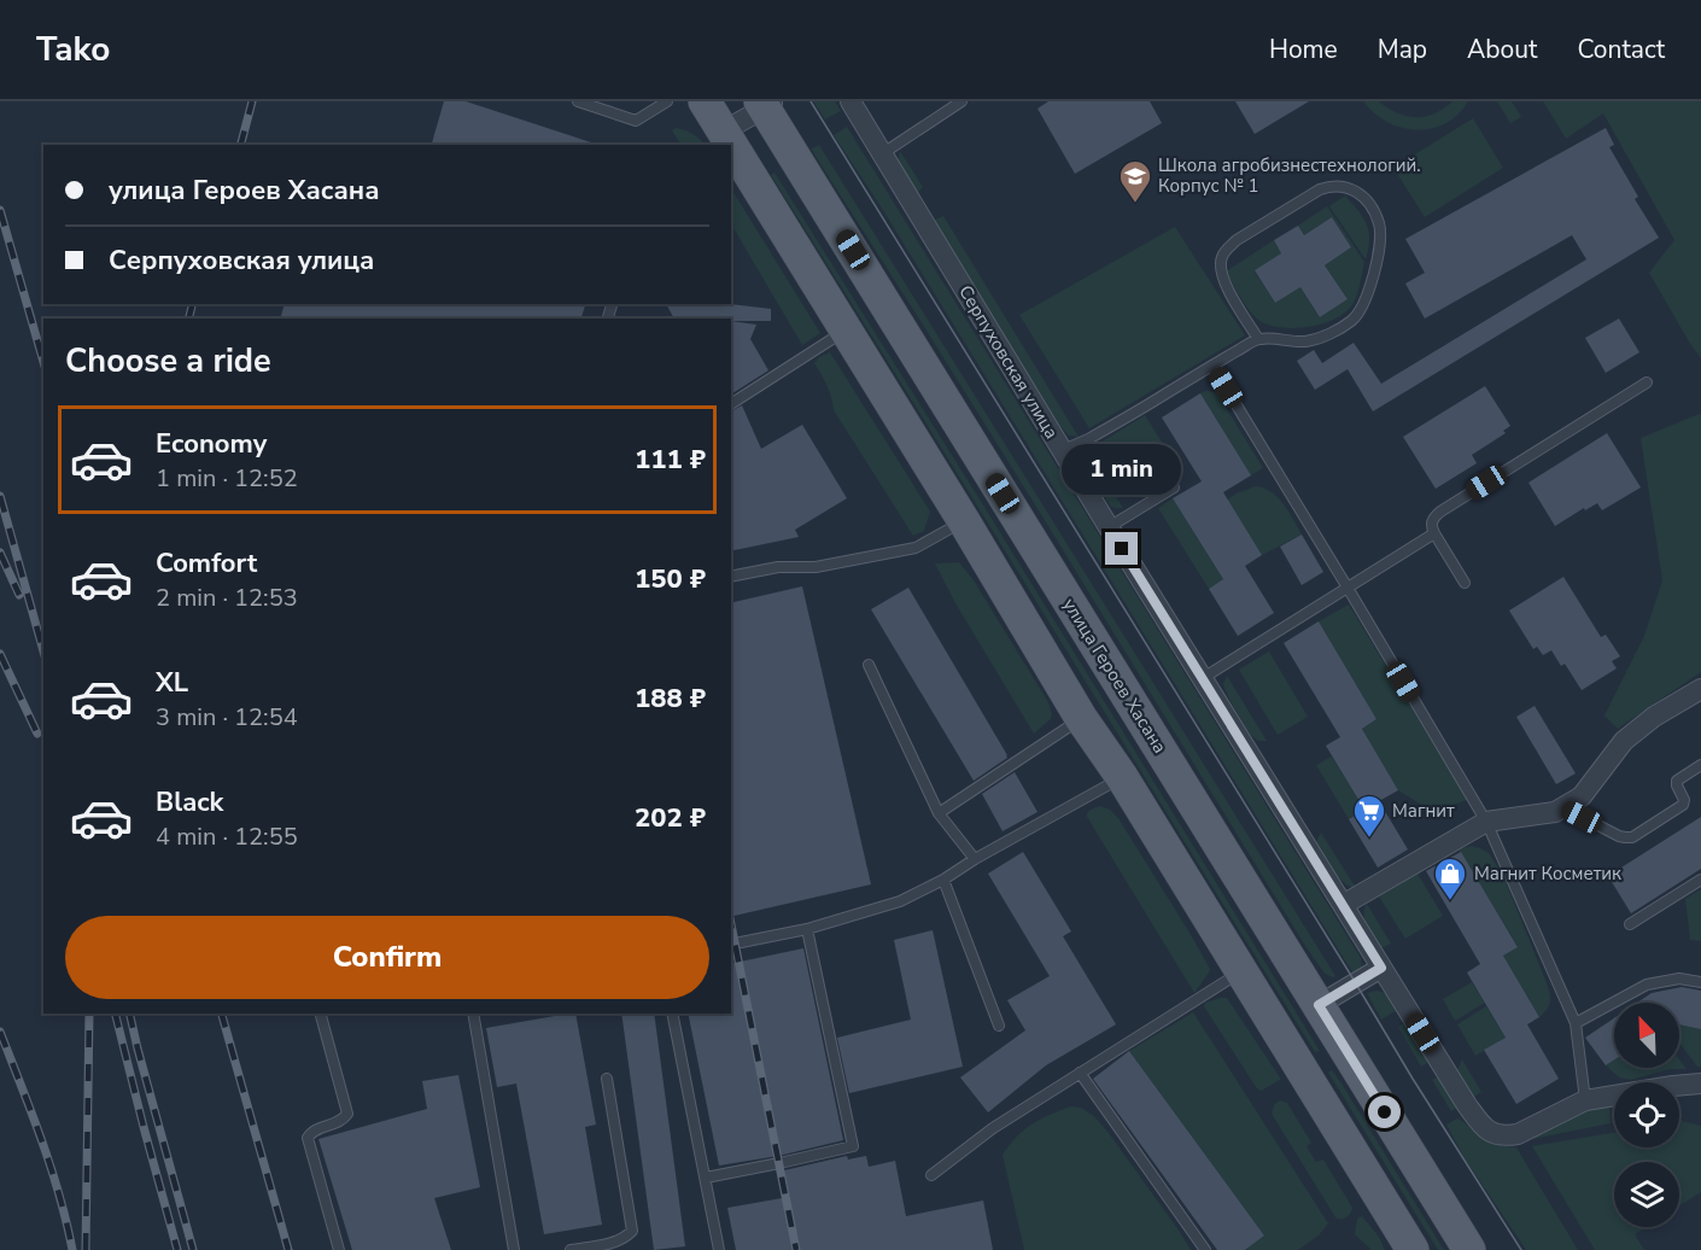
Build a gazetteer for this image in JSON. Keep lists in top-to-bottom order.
{
  "streets": {
    "main road": ["улица Героев Хасана"],
    "street": ["Серпуховская улица"]
  },
  "places": {
    "school or university": ["Школа агробизнестехнологий. Корпус № 1"],
    "supermarket": ["Магнит"],
    "shop": ["Магнит Косметик"]
  },
  "north": "top left",
  "page": {
    "header": "Tako",
    "nav": [
      "Home",
      "Map",
      "About",
      "Contact"
    ],
    "banner": ["улица Героев Хасана", "Серпуховская улица"],
    "heading": "Choose a ride",
    "list": [
      {
        "name": "Economy",
        "note": "1 min · 12:52",
        "value": "111 ₽"
      },
      {
        "name": "Comfort",
        "note": "2 min · 12:53",
        "value": "150 ₽"
      },
      {
        "name": "XL",
        "note": "3 min · 12:54",
        "value": "188 ₽"
      },
      {
        "name": "Black",
        "note": "4 min · 12:55",
        "value": "202 ₽"
      }
    ],
    "bubble": "1 min",
    "buttons": "Confirm"
  }
}
